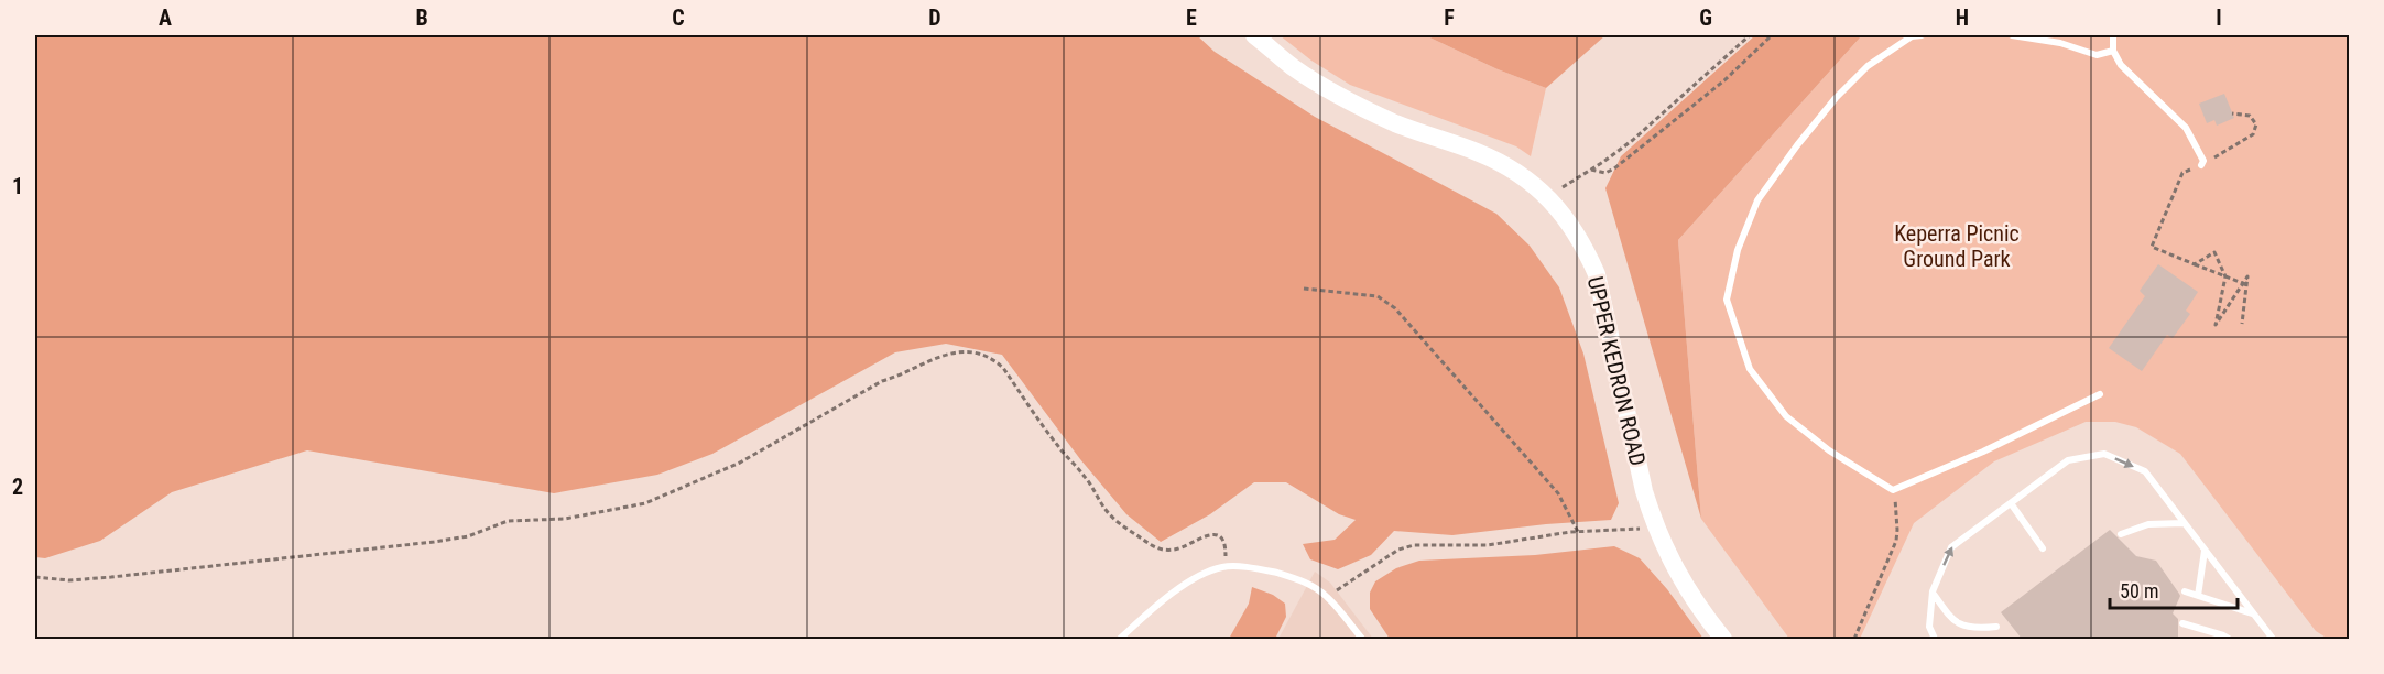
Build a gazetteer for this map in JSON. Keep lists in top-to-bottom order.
{
  "streets": {
    "main road": ["UPPER KEDRON ROAD"]
  },
  "parks": ["Keperra Picnic Ground Park"],
  "scale_bar": "50 m",
  "grid": {
    "columns": [
      "A",
      "B",
      "C",
      "D",
      "E",
      "F",
      "G",
      "H",
      "I"
    ],
    "rows": ["1", "2"]
  }
}
